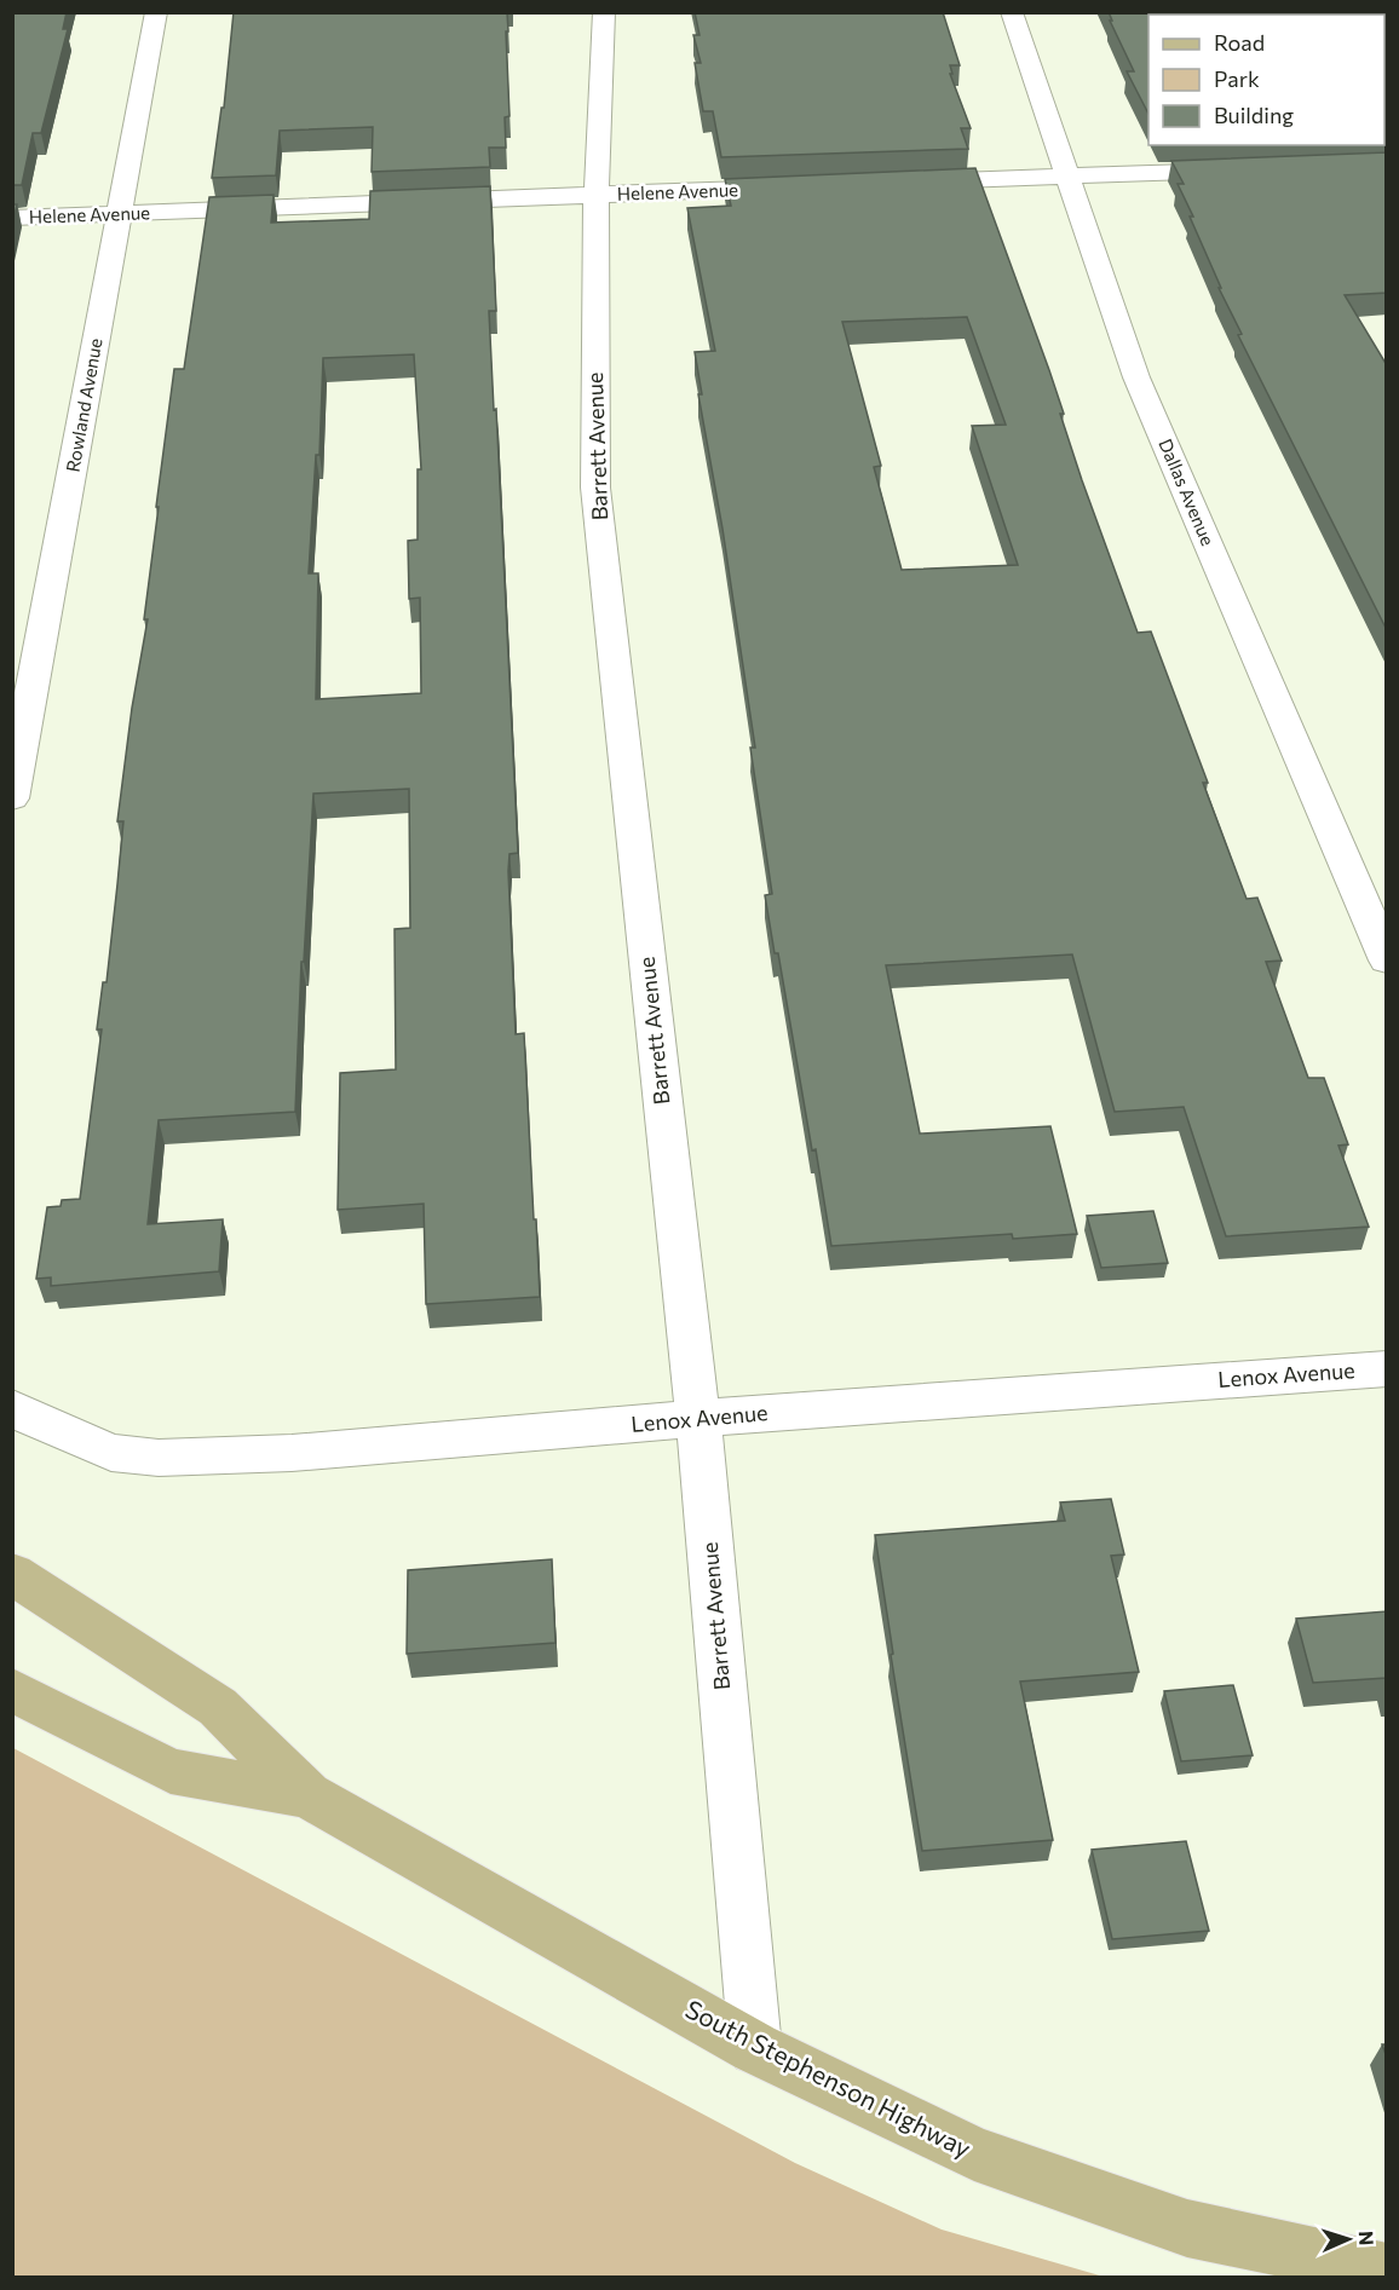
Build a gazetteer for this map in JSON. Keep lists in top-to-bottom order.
{
  "streets": {
    "main road": ["South Stephenson Highway"],
    "street": [
      "Helene Avenue",
      "Rowland Avenue",
      "Barrett Avenue",
      "Dallas Avenue",
      "Lenox Avenue"
    ]
  },
  "crossings": [
    ["Helene Avenue", "Rowland Avenue"],
    ["Helene Avenue", "Barrett Avenue"],
    ["Barrett Avenue", "Lenox Avenue"],
    ["Barrett Avenue", "South Stephenson Highway"]
  ],
  "legend": ["Road", "Park", "Building"],
  "north": "right"
}
